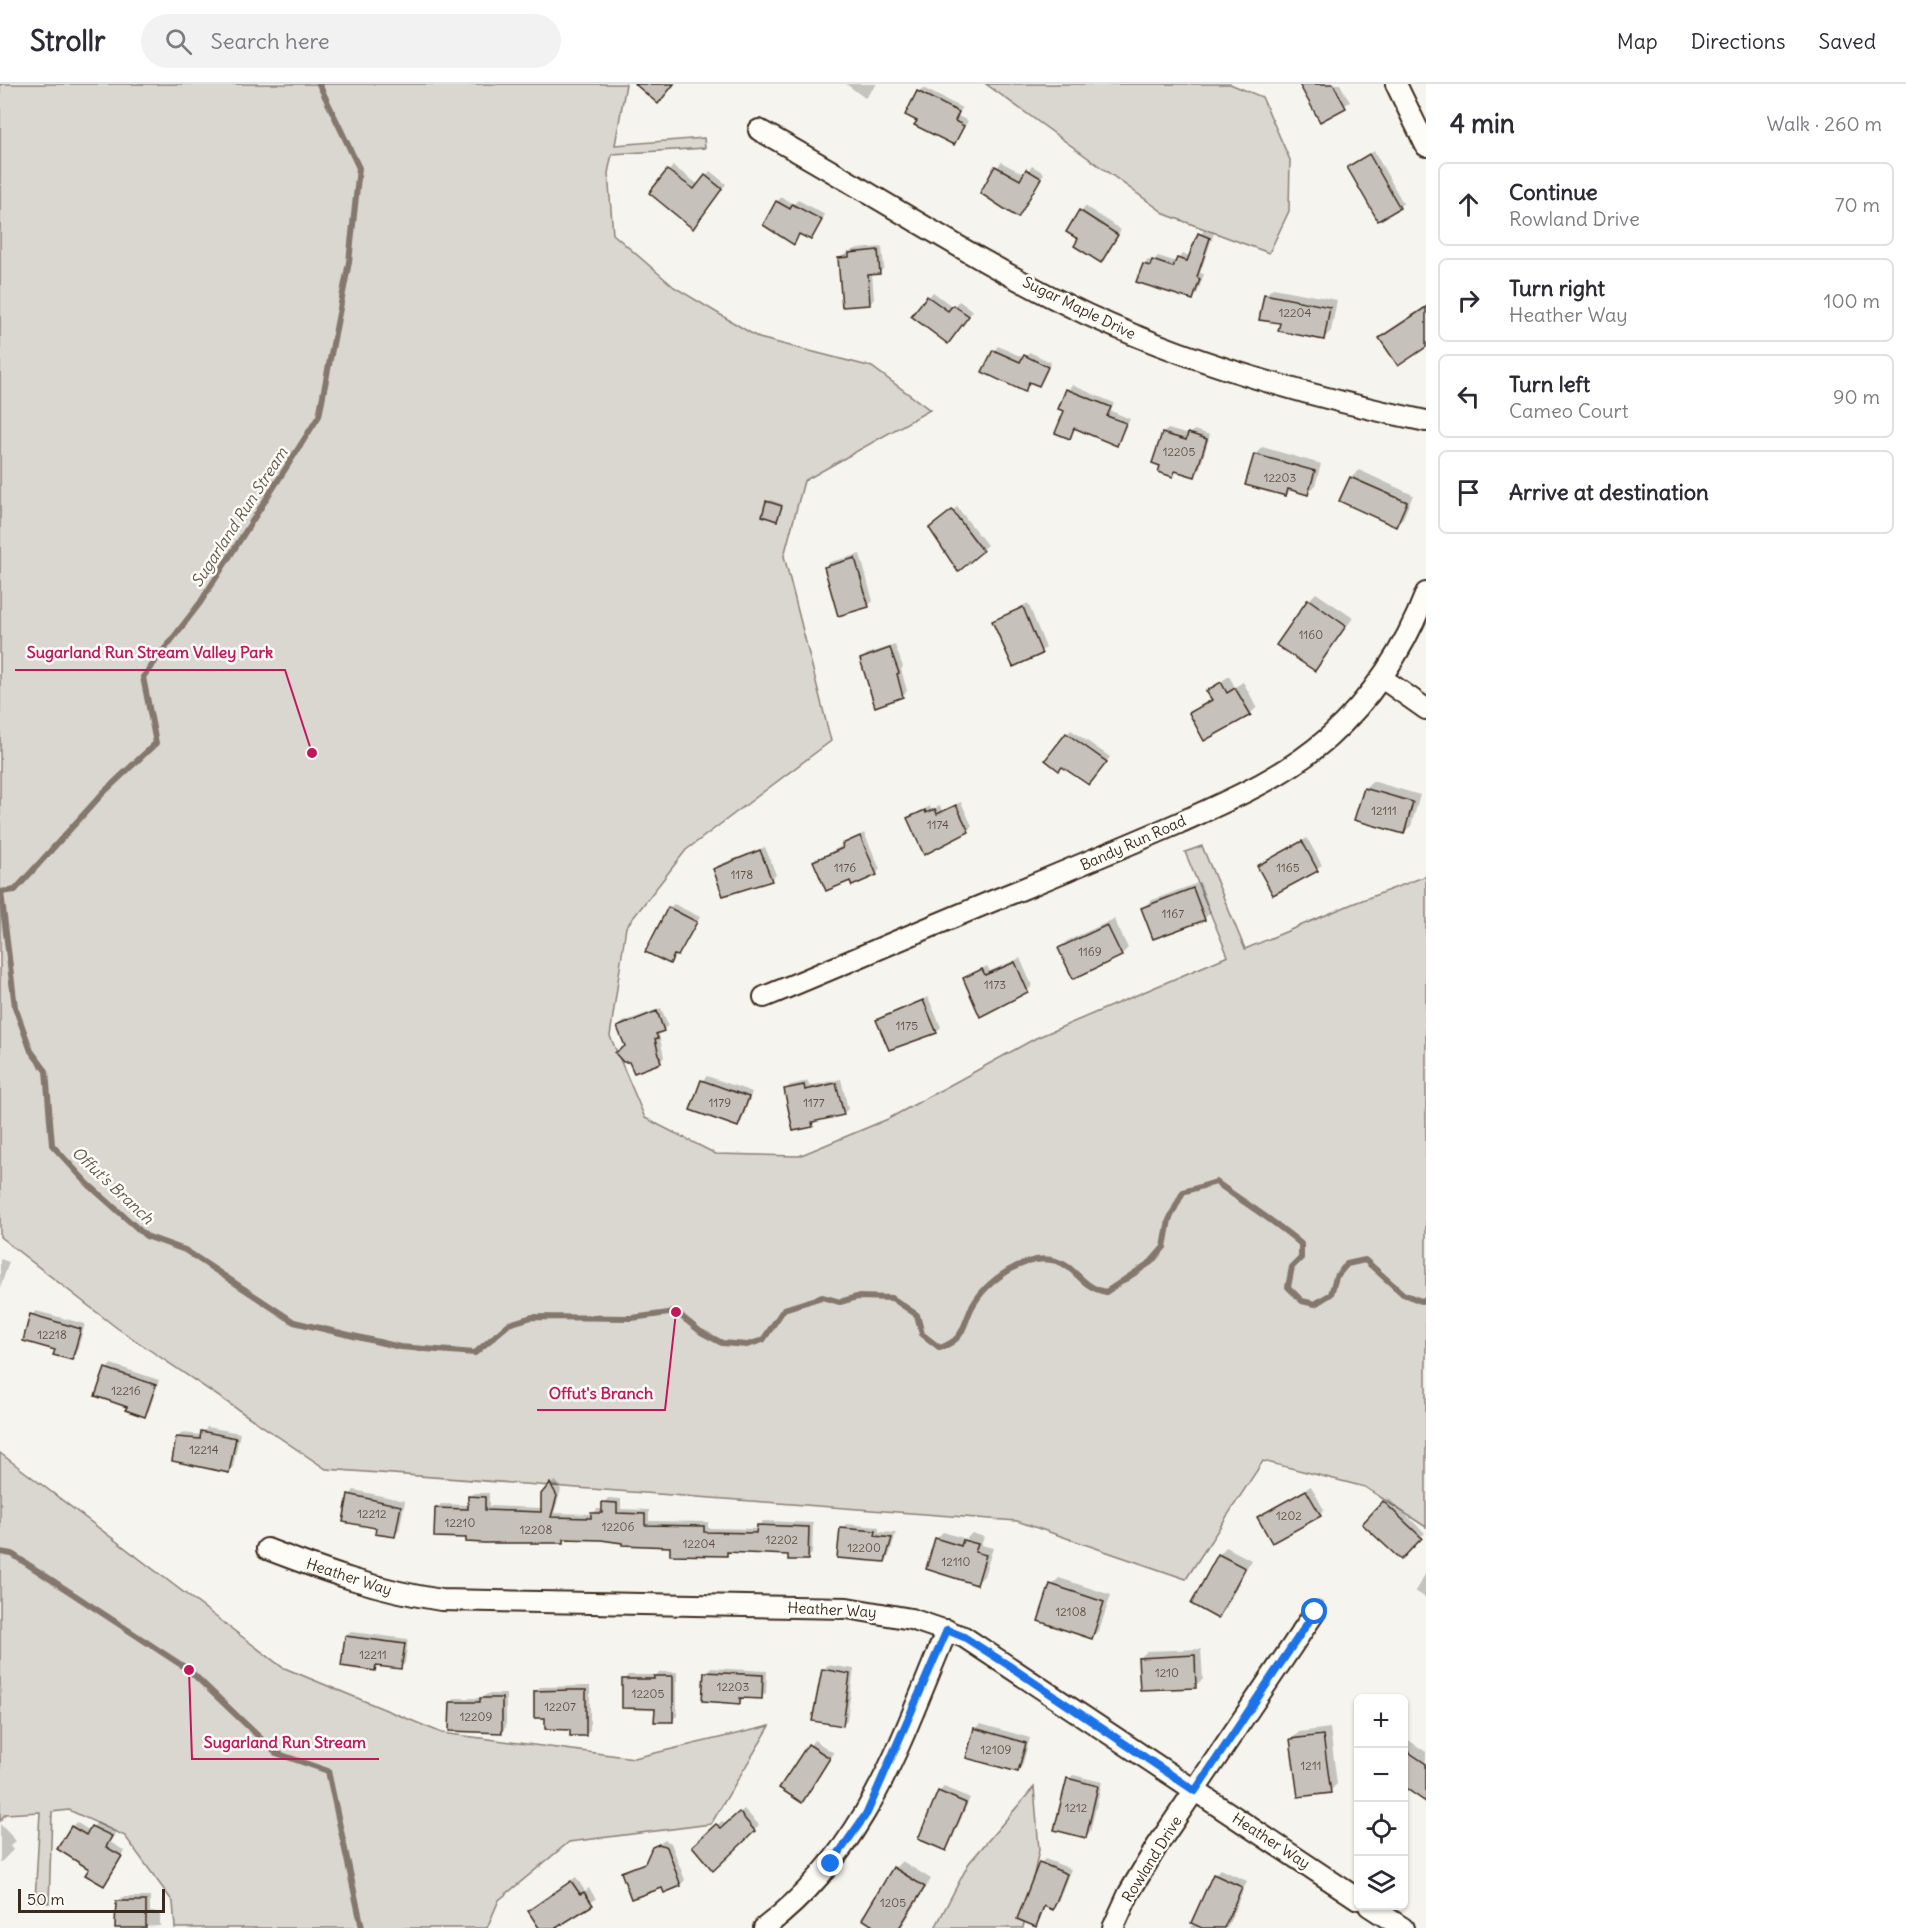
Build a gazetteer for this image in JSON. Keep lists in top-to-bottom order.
{
  "streets": {
    "street": [
      "Sugar Maple Drive",
      "Bandy Run Road",
      "Heather Way",
      "Rowland Drive"
    ]
  },
  "crossings": [
    ["Heather Way", "Rowland Drive"]
  ],
  "water": ["Sugarland Run Stream", "Offut's Branch"],
  "places": ["Sugarland Run Stream Valley Park", "Offut's Branch", "Sugarland Run Stream"],
  "house_numbers": [
    "12204",
    "12205",
    "12203",
    "1160",
    "12111",
    "1174",
    "1176",
    "1165",
    "1178",
    "1167",
    "1169",
    "1173",
    "1175",
    "1179",
    "1177",
    "12218",
    "12216",
    "12214",
    "12212",
    "1202",
    "12210",
    "12206",
    "12208",
    "12202",
    "12204",
    "12200",
    "12110",
    "12108",
    "12211",
    "1210",
    "12203",
    "12205",
    "12207",
    "12209",
    "12109",
    "1211",
    "1212",
    "1205"
  ],
  "scale_bar": "50 m",
  "page": {
    "header": "Strollr",
    "search": "Search here",
    "nav": ["Map", "Directions", "Saved"],
    "heading": ["4 min", "Walk · 260 m"],
    "list": [
      ["Continue", "Rowland Drive", "70 m"],
      ["Turn right", "Heather Way", "100 m"],
      ["Turn left", "Cameo Court", "90 m"],
      "Arrive at destination"
    ],
    "map_buttons": ["+", "−"],
    "scale": "50 m"
  }
}
